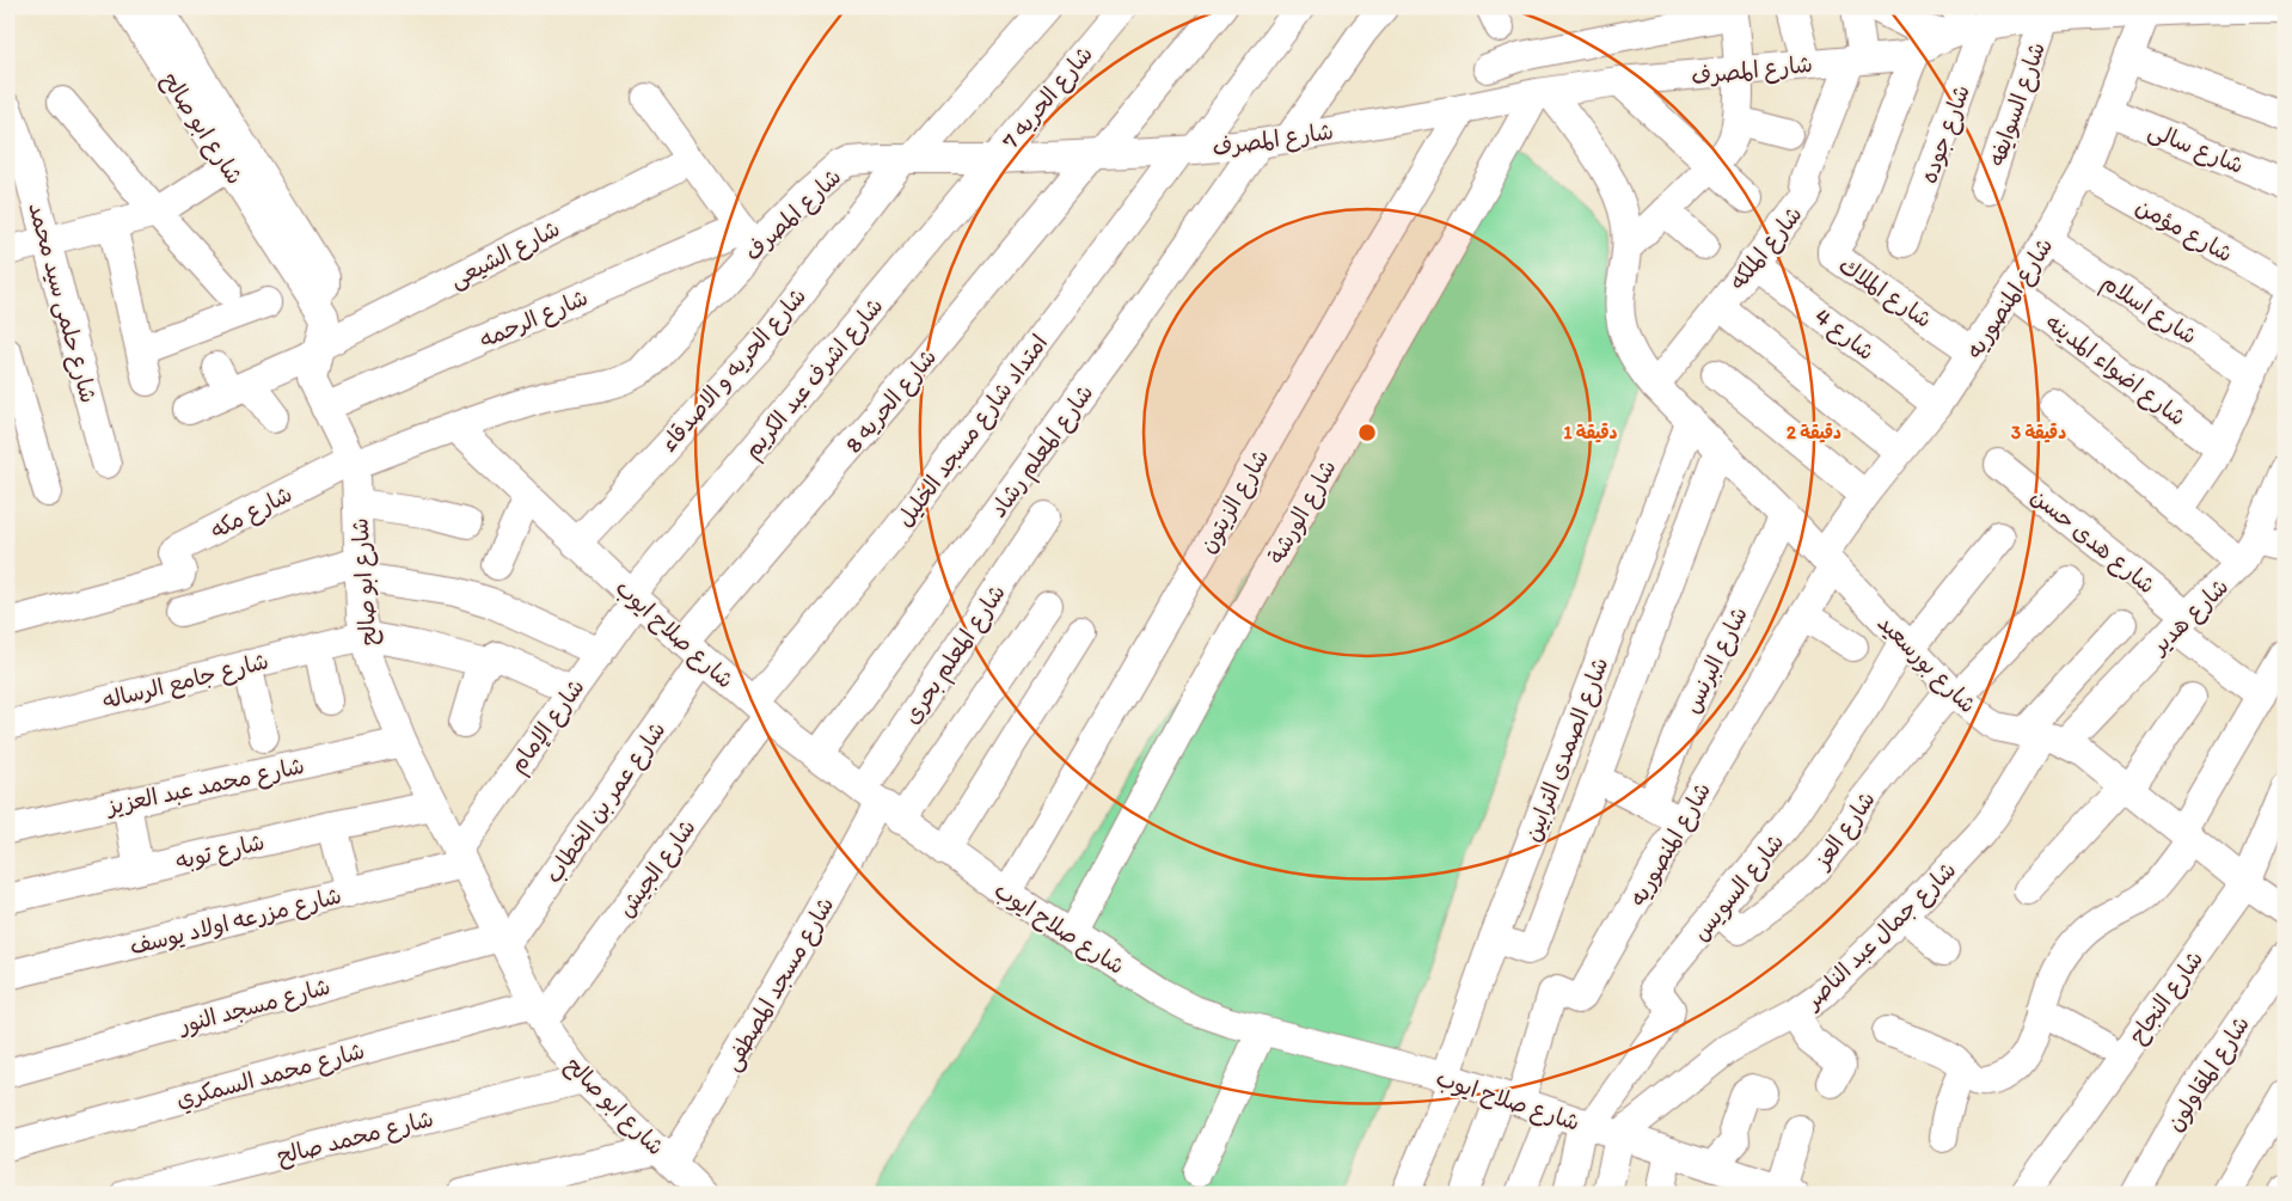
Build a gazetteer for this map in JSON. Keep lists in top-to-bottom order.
{
  "streets": {
    "street": [
      "شارع المصرف",
      "شارع الحريه 7",
      "شارع السوايفه",
      "شارع ابو صالح",
      "شارع جوده",
      "شارع سالى",
      "شارع مؤمن",
      "شارع الملكه",
      "شارع الشيعى",
      "شارع الملاك",
      "شارع المنصوريه",
      "شارع حلمى سيد محمد",
      "شارع اسلام",
      "شارع الرحمه",
      "شارع 4",
      "شارع الحريه و الاصدقاء",
      "شارع اضواء المدينه",
      "شارع اشرف عبد الكريم",
      "شارع الحريه 8",
      "امتداد شارع مسجد الخليل",
      "شارع المعلم رشاد",
      "شارع الزيتون",
      "شارع مكه",
      "شارع الورشة",
      "شارع هدى حسن",
      "شارع هدير",
      "شارع صلاح ايوب",
      "شارع المعلم بحرى",
      "شارع البرنس",
      "شارع بورسعيد",
      "شارع جامع الرساله",
      "شارع الإمام",
      "شارع الصمدى الترابين",
      "شارع محمد عبد العزيز",
      "شارع عمر بن الخطاب",
      "شارع العز",
      "شارع توبه",
      "شارع الجيش",
      "شارع السويس",
      "شارع مزرعه اولاد يوسف",
      "شارع جمال عبد الناصر",
      "شارع مسجد المصطفى",
      "شارع النجاح",
      "شارع مسجد النور",
      "شارع المقاولون",
      "شارع محمد السمكري",
      "شارع محمد صالح"
    ]
  },
  "crossings": [
    ["شارع المصرف", "شارع الحريه 7"],
    ["شارع المصرف", "شارع السوايفه"],
    ["شارع المصرف", "شارع ابو صالح"],
    ["شارع المصرف", "شارع جوده"],
    ["شارع المصرف", "شارع الملكه"],
    ["شارع المصرف", "شارع الملاك"],
    ["شارع المصرف", "شارع المنصوريه"],
    ["شارع المصرف", "شارع الرحمه"],
    ["شارع المصرف", "شارع الحريه و الاصدقاء"],
    ["شارع المصرف", "شارع اشرف عبد الكريم"],
    ["شارع المصرف", "شارع الحريه 8"],
    ["شارع المصرف", "امتداد شارع مسجد الخليل"],
    ["شارع المصرف", "شارع المعلم رشاد"],
    ["شارع المصرف", "شارع الزيتون"],
    ["شارع المصرف", "شارع مكه"],
    ["شارع المصرف", "شارع الورشة"],
    ["شارع المصرف", "شارع صلاح ايوب"],
    ["شارع المصرف", "شارع بورسعيد"],
    ["شارع الحريه 7", "شارع اشرف عبد الكريم"],
    ["شارع ابو صالح", "شارع الشيعى"],
    ["شارع ابو صالح", "شارع الرحمه"],
    ["شارع ابو صالح", "شارع مكه"],
    ["شارع ابو صالح", "شارع جامع الرساله"],
    ["شارع ابو صالح", "شارع الإمام"],
    ["شارع ابو صالح", "شارع محمد عبد العزيز"],
    ["شارع ابو صالح", "شارع عمر بن الخطاب"],
    ["شارع ابو صالح", "شارع توبه"],
    ["شارع ابو صالح", "شارع الجيش"],
    ["شارع ابو صالح", "شارع مزرعه اولاد يوسف"],
    ["شارع ابو صالح", "شارع مسجد المصطفى"],
    ["شارع ابو صالح", "شارع مسجد النور"],
    ["شارع ابو صالح", "شارع محمد السمكري"],
    ["شارع ابو صالح", "شارع محمد صالح"],
    ["شارع سالى", "شارع المنصوريه"],
    ["شارع مؤمن", "شارع المنصوريه"],
    ["شارع الملكه", "شارع 4"],
    ["شارع الملكه", "شارع بورسعيد"],
    ["شارع الملاك", "شارع المنصوريه"],
    ["شارع المنصوريه", "شارع اسلام"],
    ["شارع المنصوريه", "شارع 4"],
    ["شارع المنصوريه", "شارع اضواء المدينه"],
    ["شارع المنصوريه", "شارع صلاح ايوب"],
    ["شارع المنصوريه", "شارع بورسعيد"],
    ["شارع الحريه و الاصدقاء", "شارع صلاح ايوب"],
    ["شارع اشرف عبد الكريم", "شارع صلاح ايوب"],
    ["شارع اشرف عبد الكريم", "شارع الإمام"],
    ["شارع الحريه 8", "شارع صلاح ايوب"],
    ["شارع الحريه 8", "شارع عمر بن الخطاب"],
    ["امتداد شارع مسجد الخليل", "شارع صلاح ايوب"],
    ["امتداد شارع مسجد الخليل", "شارع الجيش"],
    ["شارع المعلم رشاد", "شارع صلاح ايوب"],
    ["شارع الزيتون", "شارع صلاح ايوب"],
    ["شارع الورشة", "شارع صلاح ايوب"],
    ["شارع الورشة", "شارع بورسعيد"],
    ["شارع هدى حسن", "شارع هدير"],
    ["شارع هدير", "شارع بورسعيد"],
    ["شارع هدير", "شارع جمال عبد الناصر"],
    ["شارع صلاح ايوب", "شارع المعلم بحرى"],
    ["شارع صلاح ايوب", "شارع الإمام"],
    ["شارع صلاح ايوب", "شارع الصمدى الترابين"],
    ["شارع صلاح ايوب", "شارع عمر بن الخطاب"],
    ["شارع صلاح ايوب", "شارع الجيش"],
    ["شارع صلاح ايوب", "شارع السويس"],
    ["شارع صلاح ايوب", "شارع جمال عبد الناصر"],
    ["شارع صلاح ايوب", "شارع مسجد المصطفى"],
    ["شارع المعلم بحرى", "شارع مسجد المصطفى"],
    ["شارع البرنس", "شارع بورسعيد"],
    ["شارع بورسعيد", "شارع الصمدى الترابين"],
    ["شارع بورسعيد", "شارع العز"],
    ["شارع بورسعيد", "شارع السويس"],
    ["شارع بورسعيد", "شارع جمال عبد الناصر"],
    ["شارع بورسعيد", "شارع النجاح"],
    ["شارع الإمام", "شارع مزرعه اولاد يوسف"],
    ["شارع عمر بن الخطاب", "شارع مسجد النور"],
    ["شارع العز", "شارع السويس"],
    ["شارع الجيش", "شارع محمد السمكري"]
  ],
  "rings": ["1 دقيقة", "2 دقيقة", "3 دقيقة"]
}
